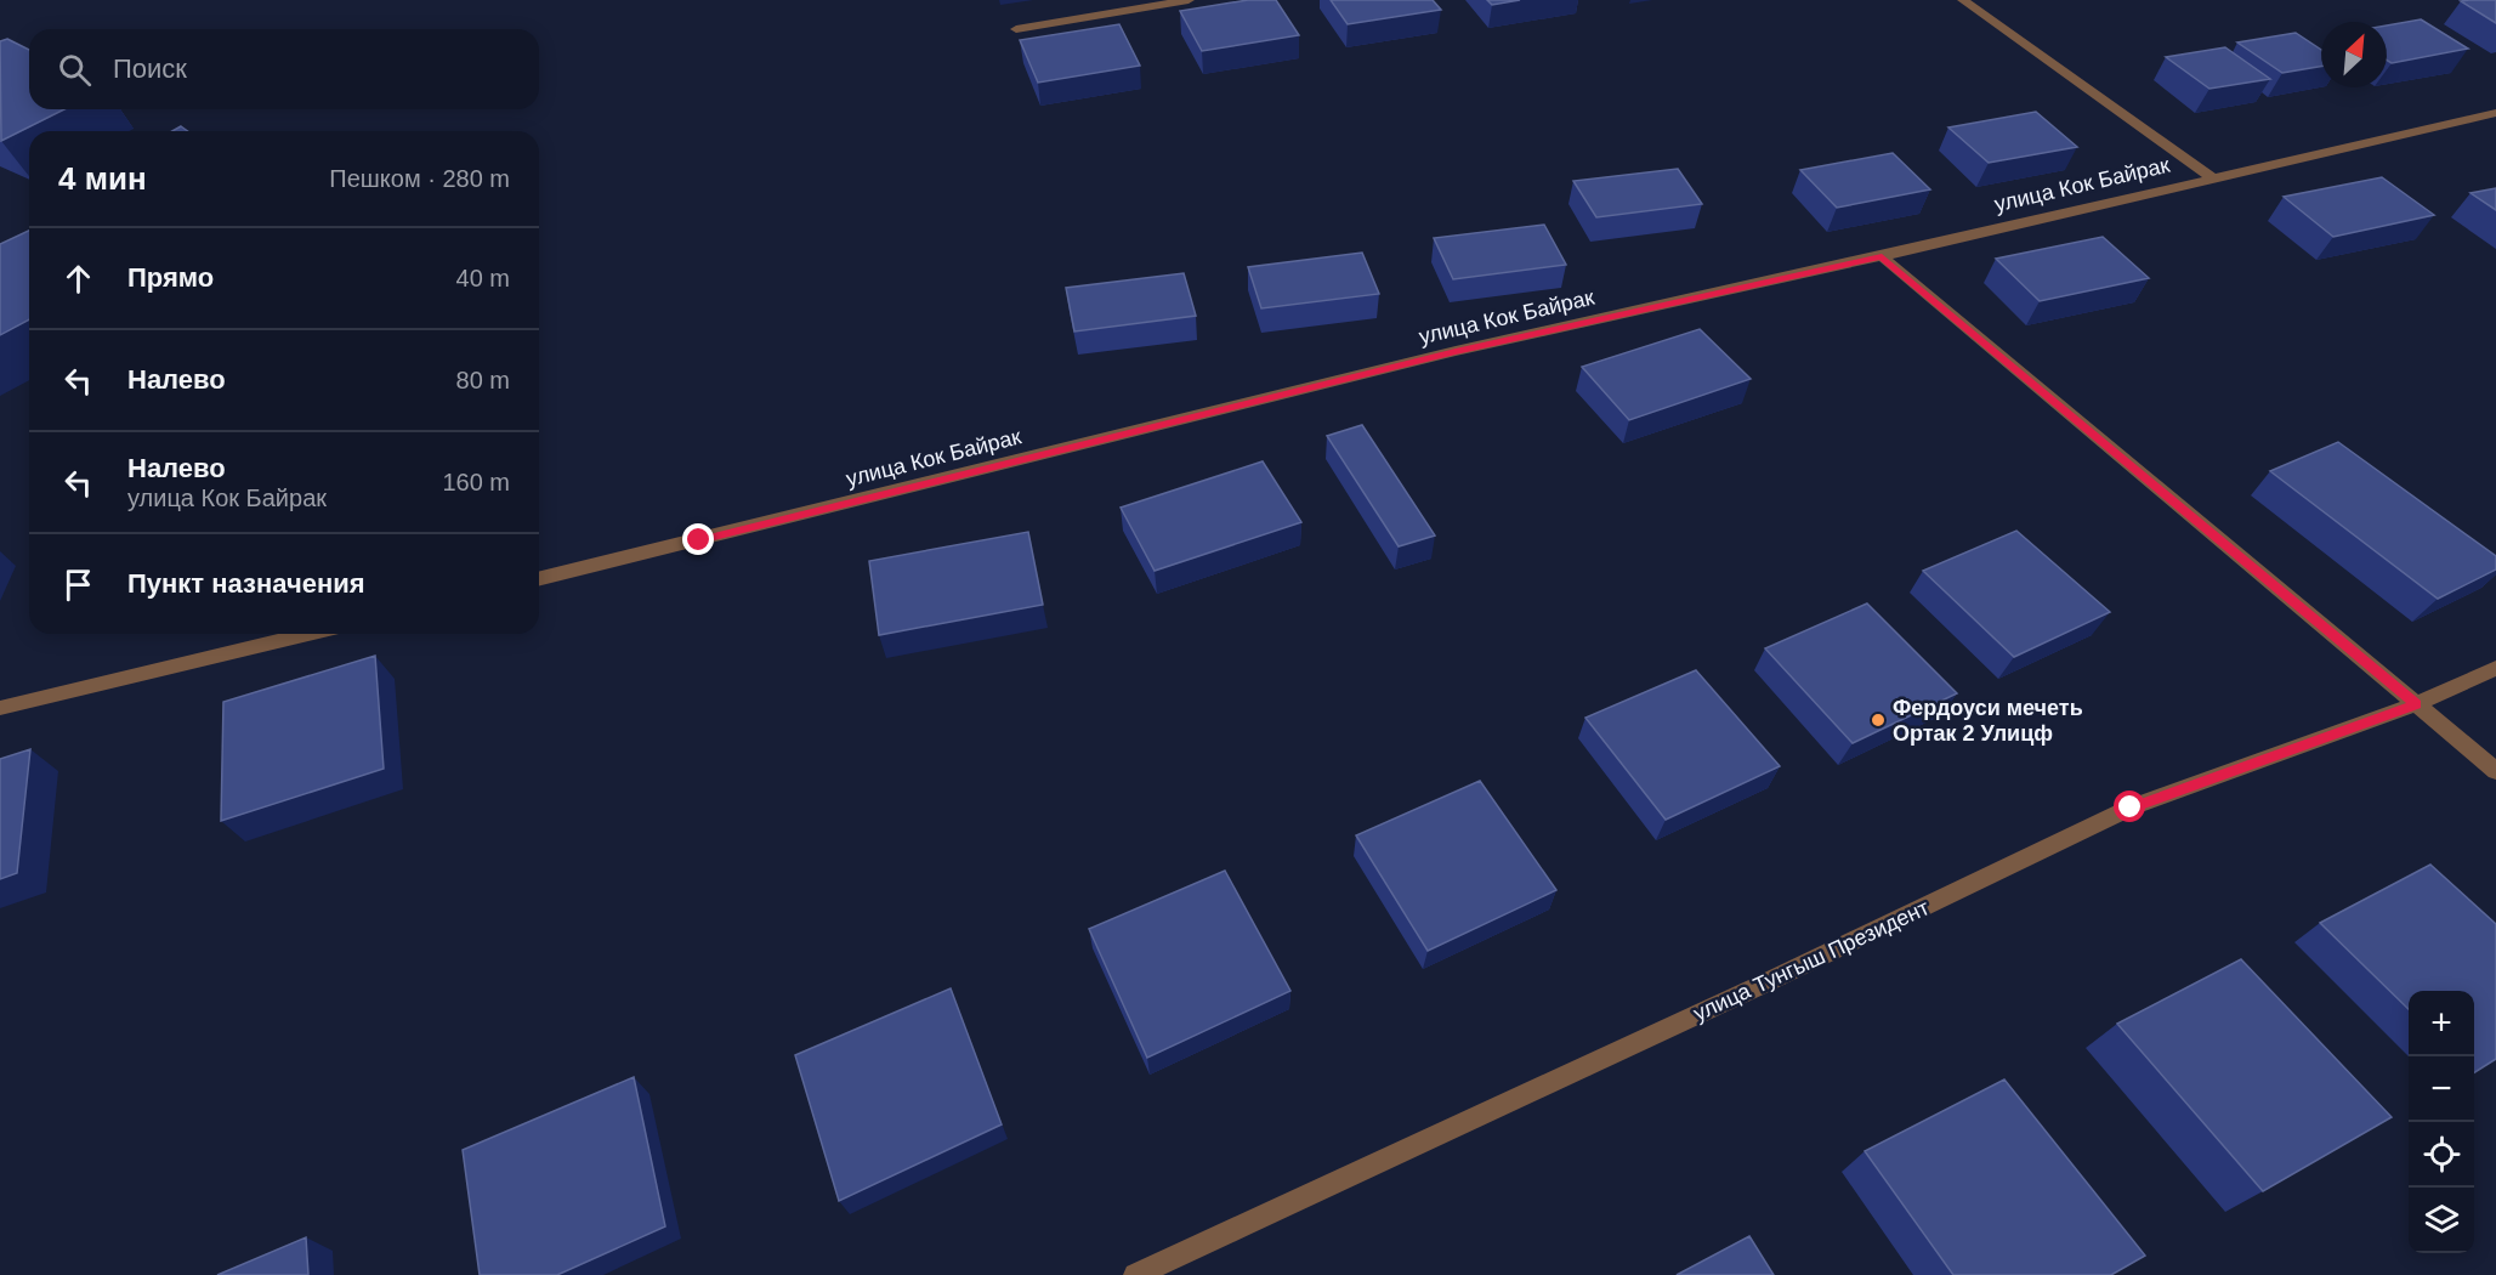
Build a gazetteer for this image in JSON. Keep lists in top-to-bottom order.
{
  "streets": {
    "street": ["улица Кок Байрак", "улица Тунгыш Президент"]
  },
  "places": ["Фердоуси мечеть Ортак 2 Улицф"],
  "north": "top right",
  "page": {
    "search": "Поиск",
    "heading": ["4 мин", "Пешком · 280 m"],
    "list": [
      ["Прямо", "40 m"],
      ["Налево", "80 m"],
      ["Налево", "улица Кок Байрак", "160 m"],
      "Пункт назначения"
    ],
    "map_buttons": ["+", "−"]
  }
}
